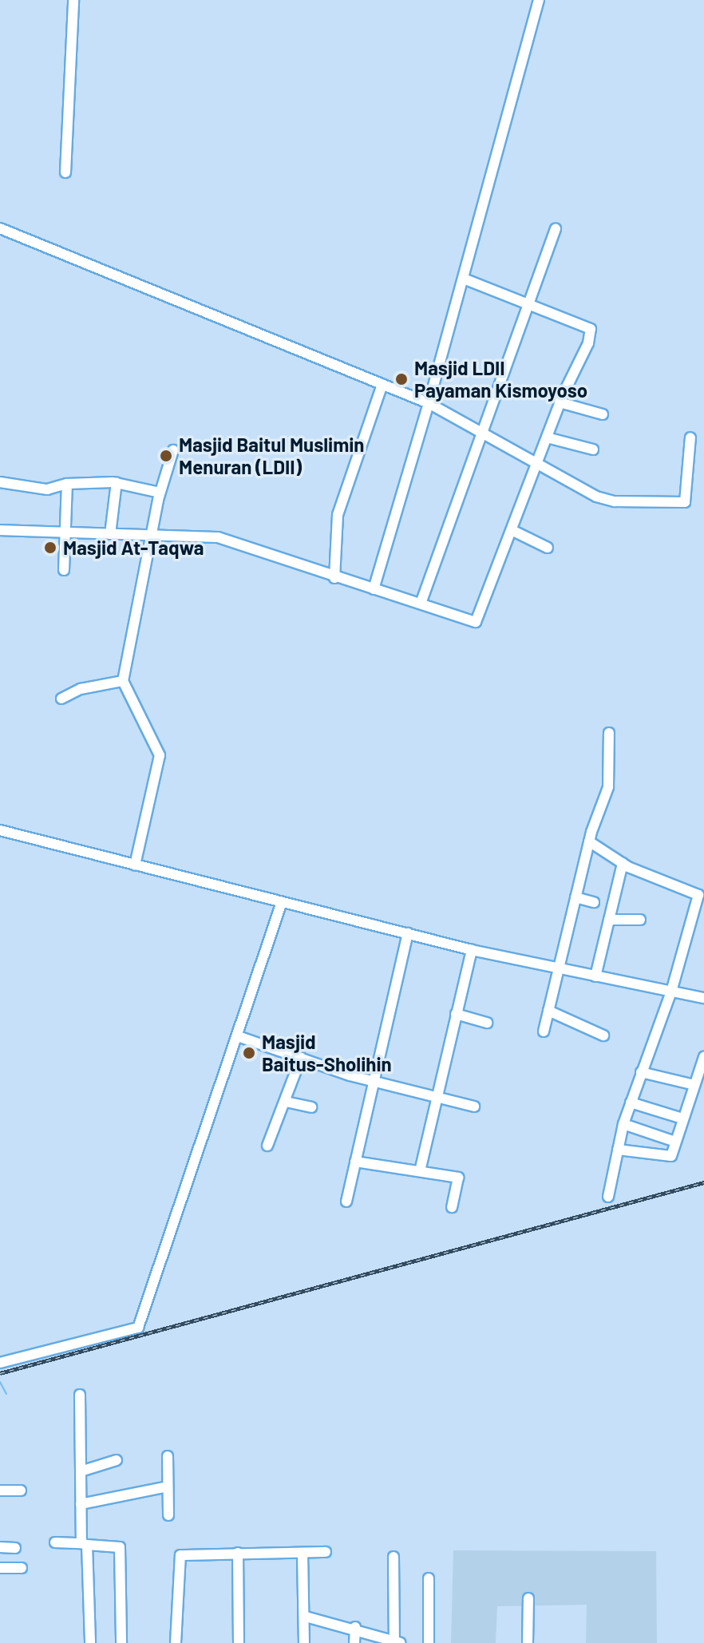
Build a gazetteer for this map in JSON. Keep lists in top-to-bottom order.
{
  "places": [
    "Masjid LDII Payaman Kismoyoso",
    "Masjid Baitul Muslimin Menuran (LDII)",
    "Masjid At-Taqwa",
    "Masjid Baitus-Sholihin"
  ]
}
